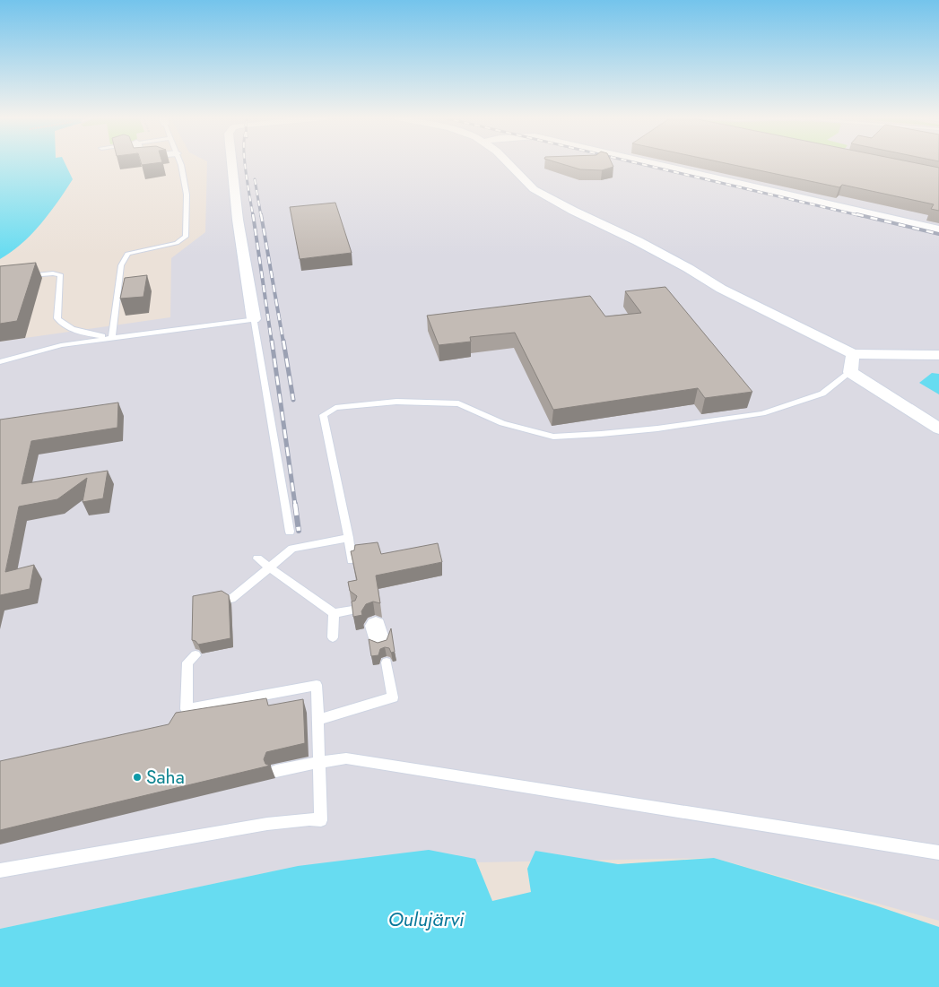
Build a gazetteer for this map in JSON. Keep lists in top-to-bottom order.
{
  "water": ["Oulujärvi"],
  "places": ["Saha"]
}
